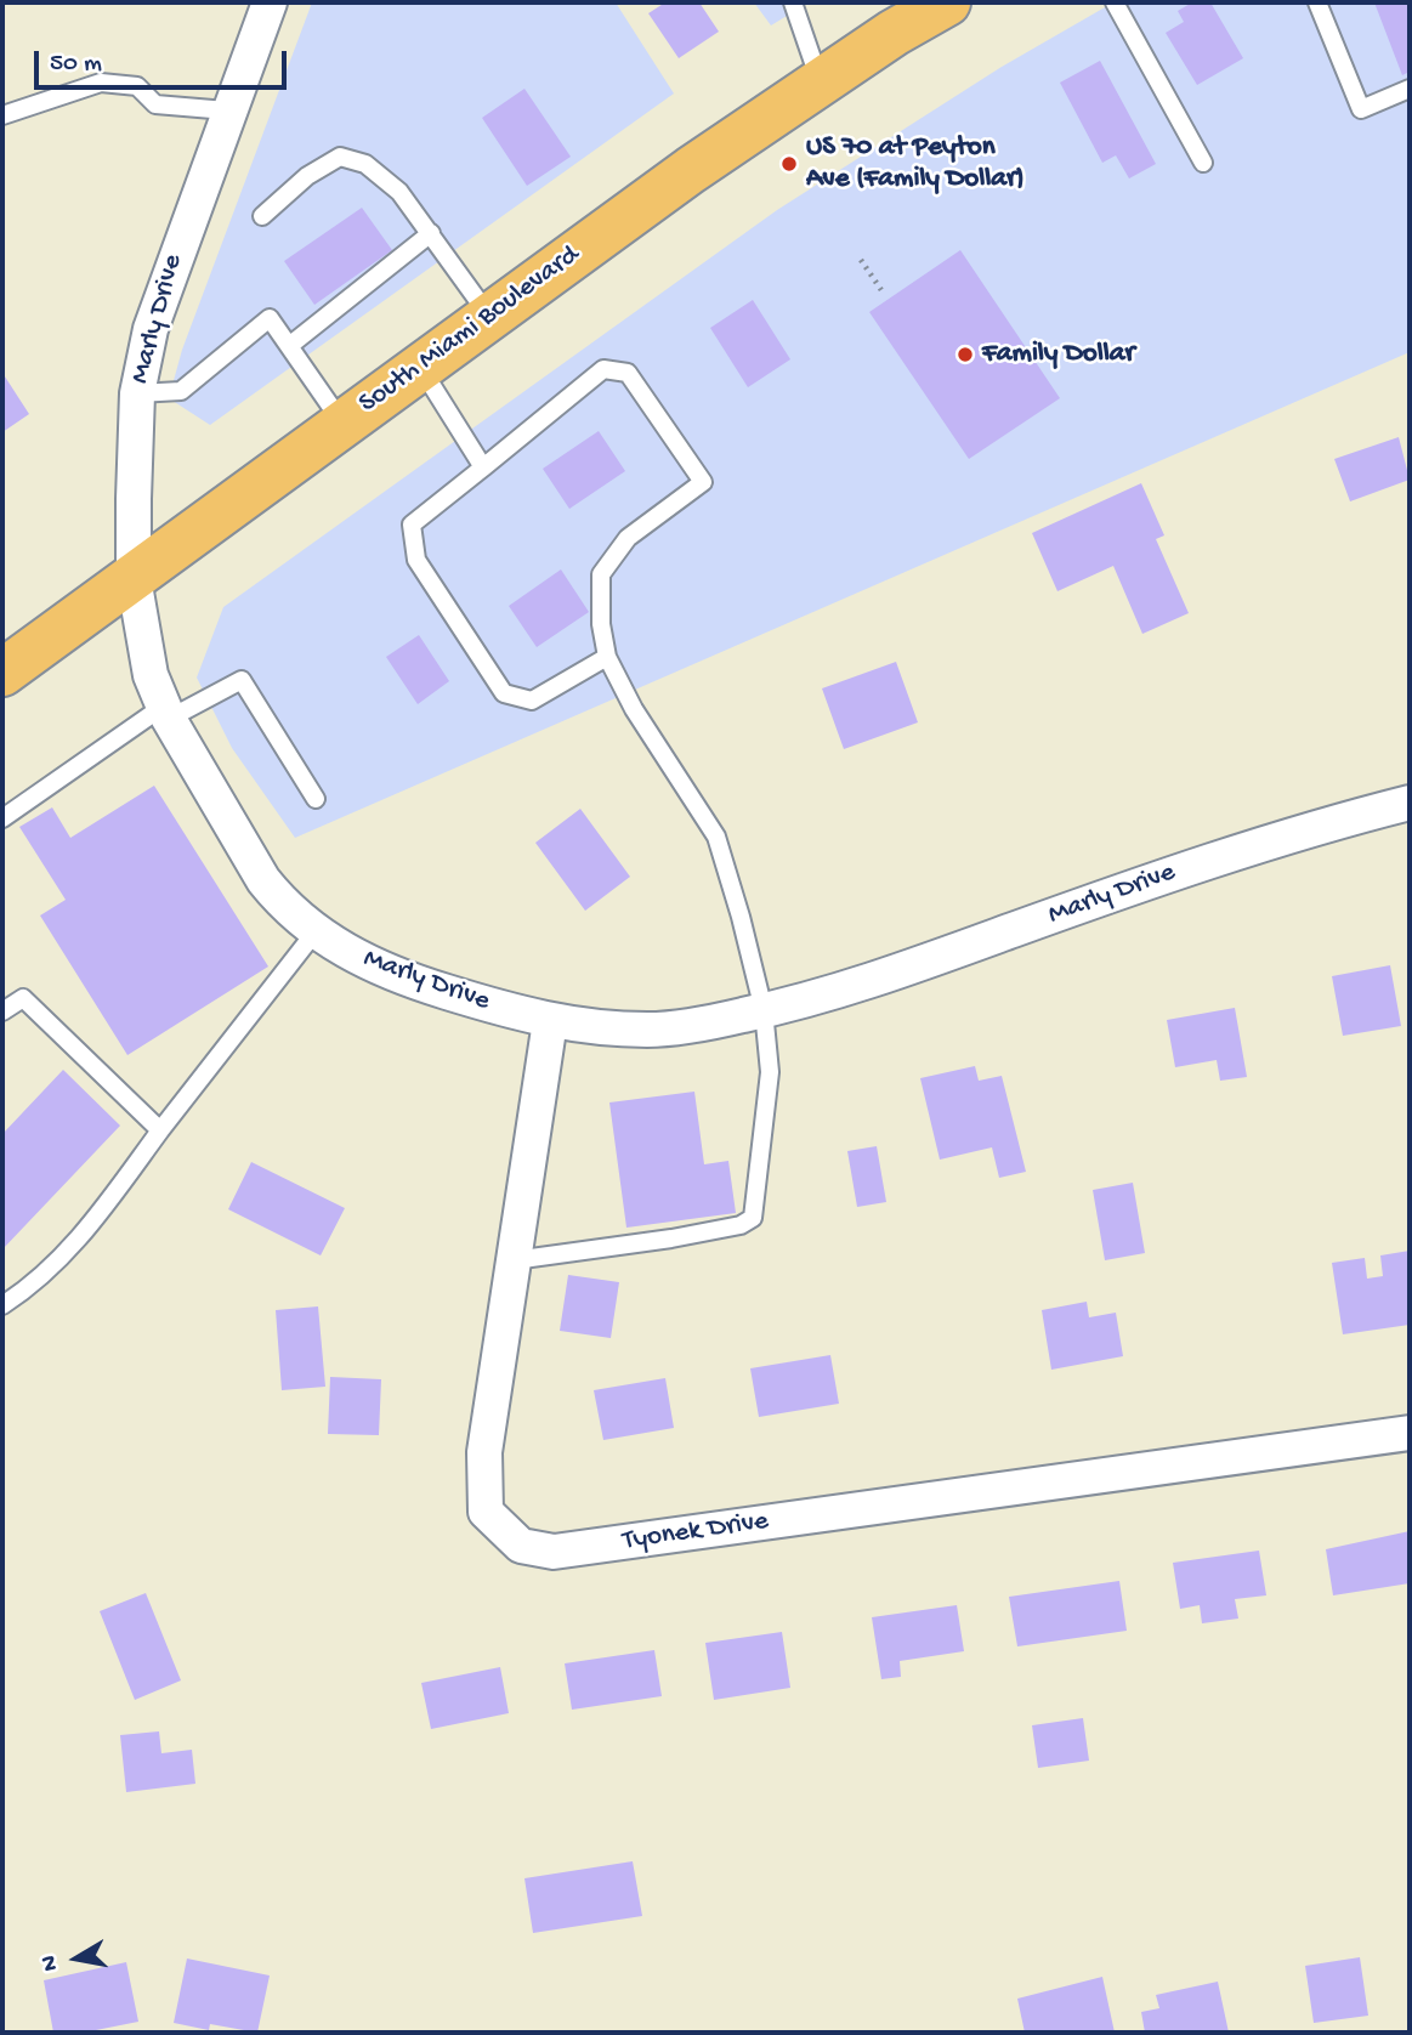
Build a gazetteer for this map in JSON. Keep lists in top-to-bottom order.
{
  "streets": {
    "highway": ["South Miami Boulevard"],
    "street": ["Marly Drive", "Tyonek Drive"]
  },
  "crossings": [
    ["Marly Drive", "South Miami Boulevard"],
    ["Marly Drive", "Tyonek Drive"]
  ],
  "places": ["US 70 at Peyton Ave (Family Dollar)", "Family Dollar"],
  "scale_bar": "50 m",
  "north": "left"
}
